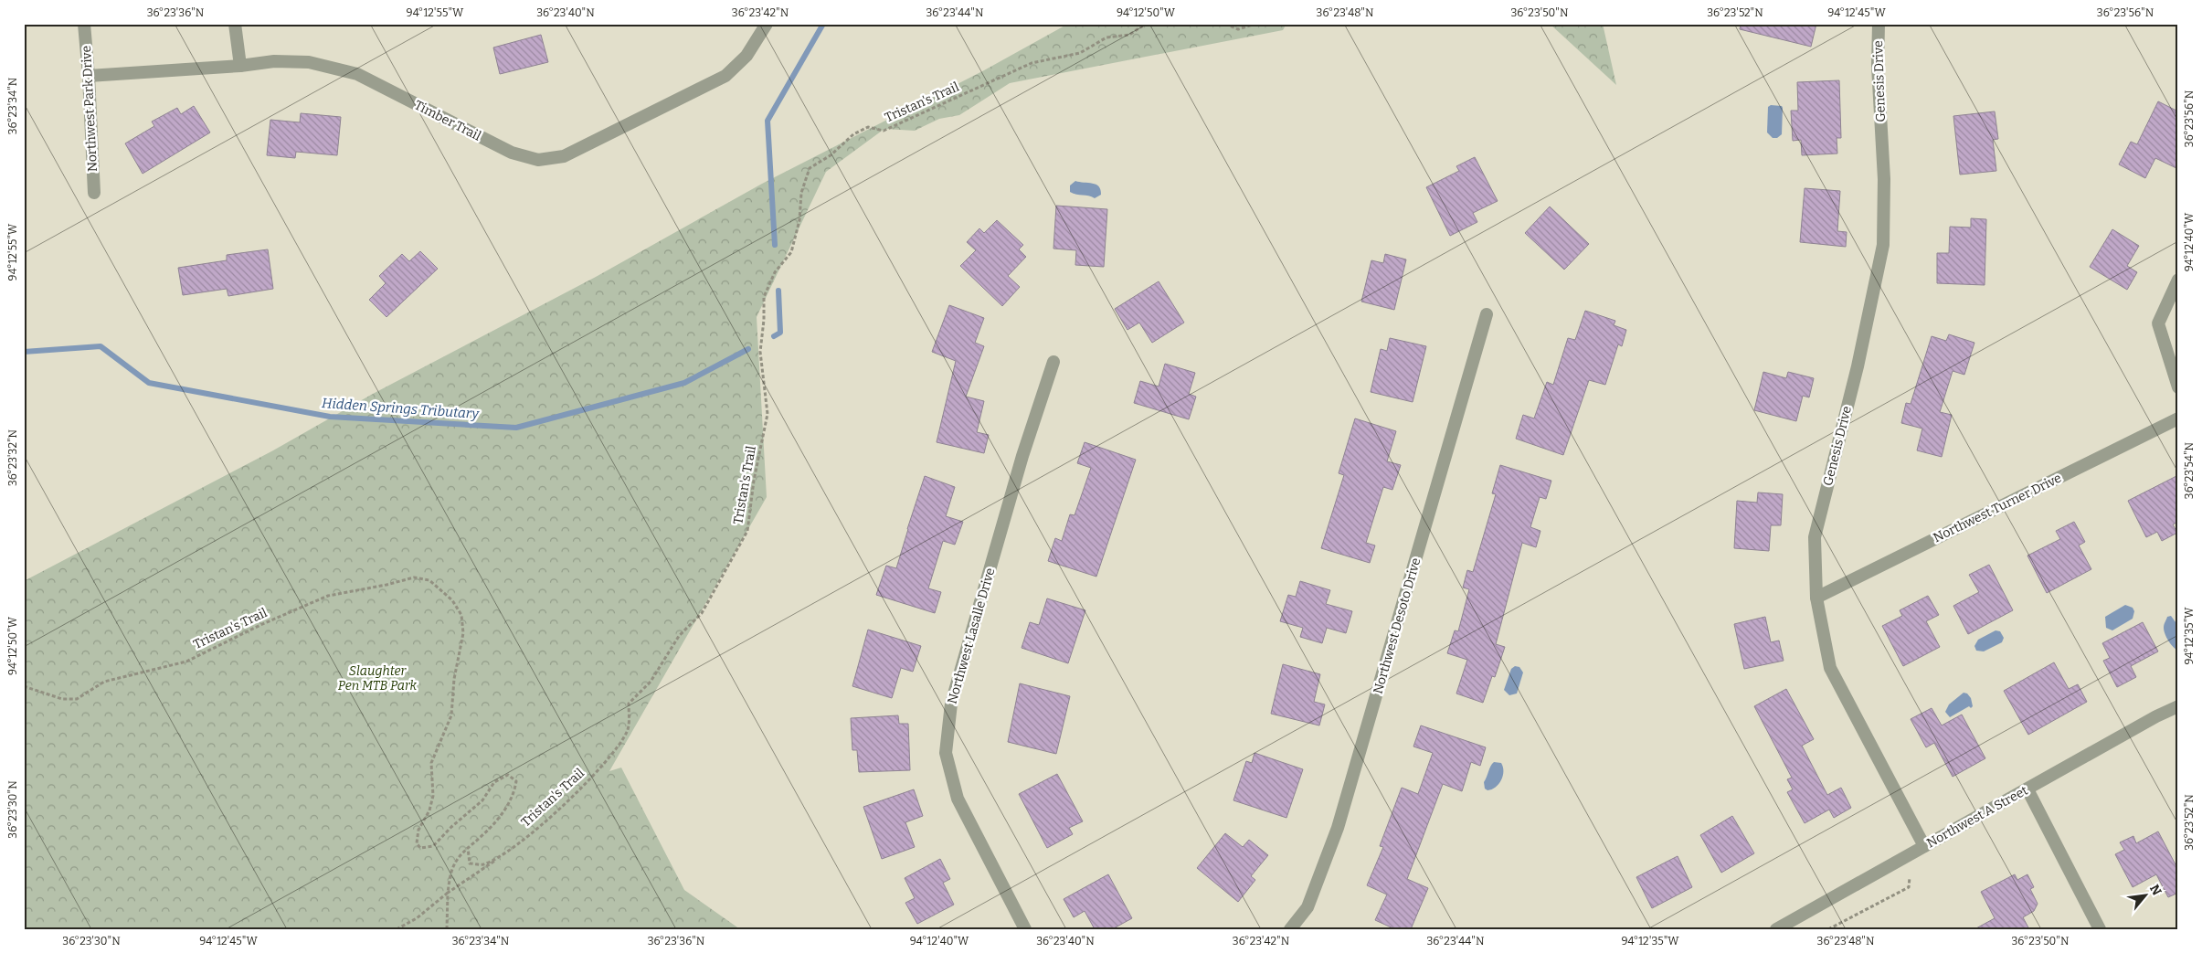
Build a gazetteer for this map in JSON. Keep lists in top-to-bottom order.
{
  "streets": {
    "street": [
      "Genesis Drive",
      "Northwest Park Drive",
      "Timber Trail",
      "Northwest Turner Drive",
      "Northwest Desoto Drive",
      "Northwest Lasalle Drive",
      "Northwest A Street"
    ],
    "path": ["Tristan's Trail"]
  },
  "crossings": [
    ["Genesis Drive", "Northwest Turner Drive"],
    ["Genesis Drive", "Northwest A Street"],
    ["Northwest Park Drive", "Timber Trail"]
  ],
  "water": ["Hidden Springs Tributary"],
  "parks": ["Slaughter Pen MTB Park"],
  "north": "top right",
  "coordinates": [
    "36°23'36\"N",
    "94°12'55\"W",
    "36°23'40\"N",
    "36°23'42\"N",
    "36°23'44\"N",
    "94°12'50\"W",
    "36°23'48\"N",
    "36°23'50\"N",
    "36°23'52\"N",
    "94°12'45\"W",
    "36°23'56\"N",
    "36°23'34\"N",
    "94°12'40\"W",
    "36°23'32\"N",
    "36°23'54\"N",
    "94°12'35\"W",
    "36°23'30\"N"
  ]
}
